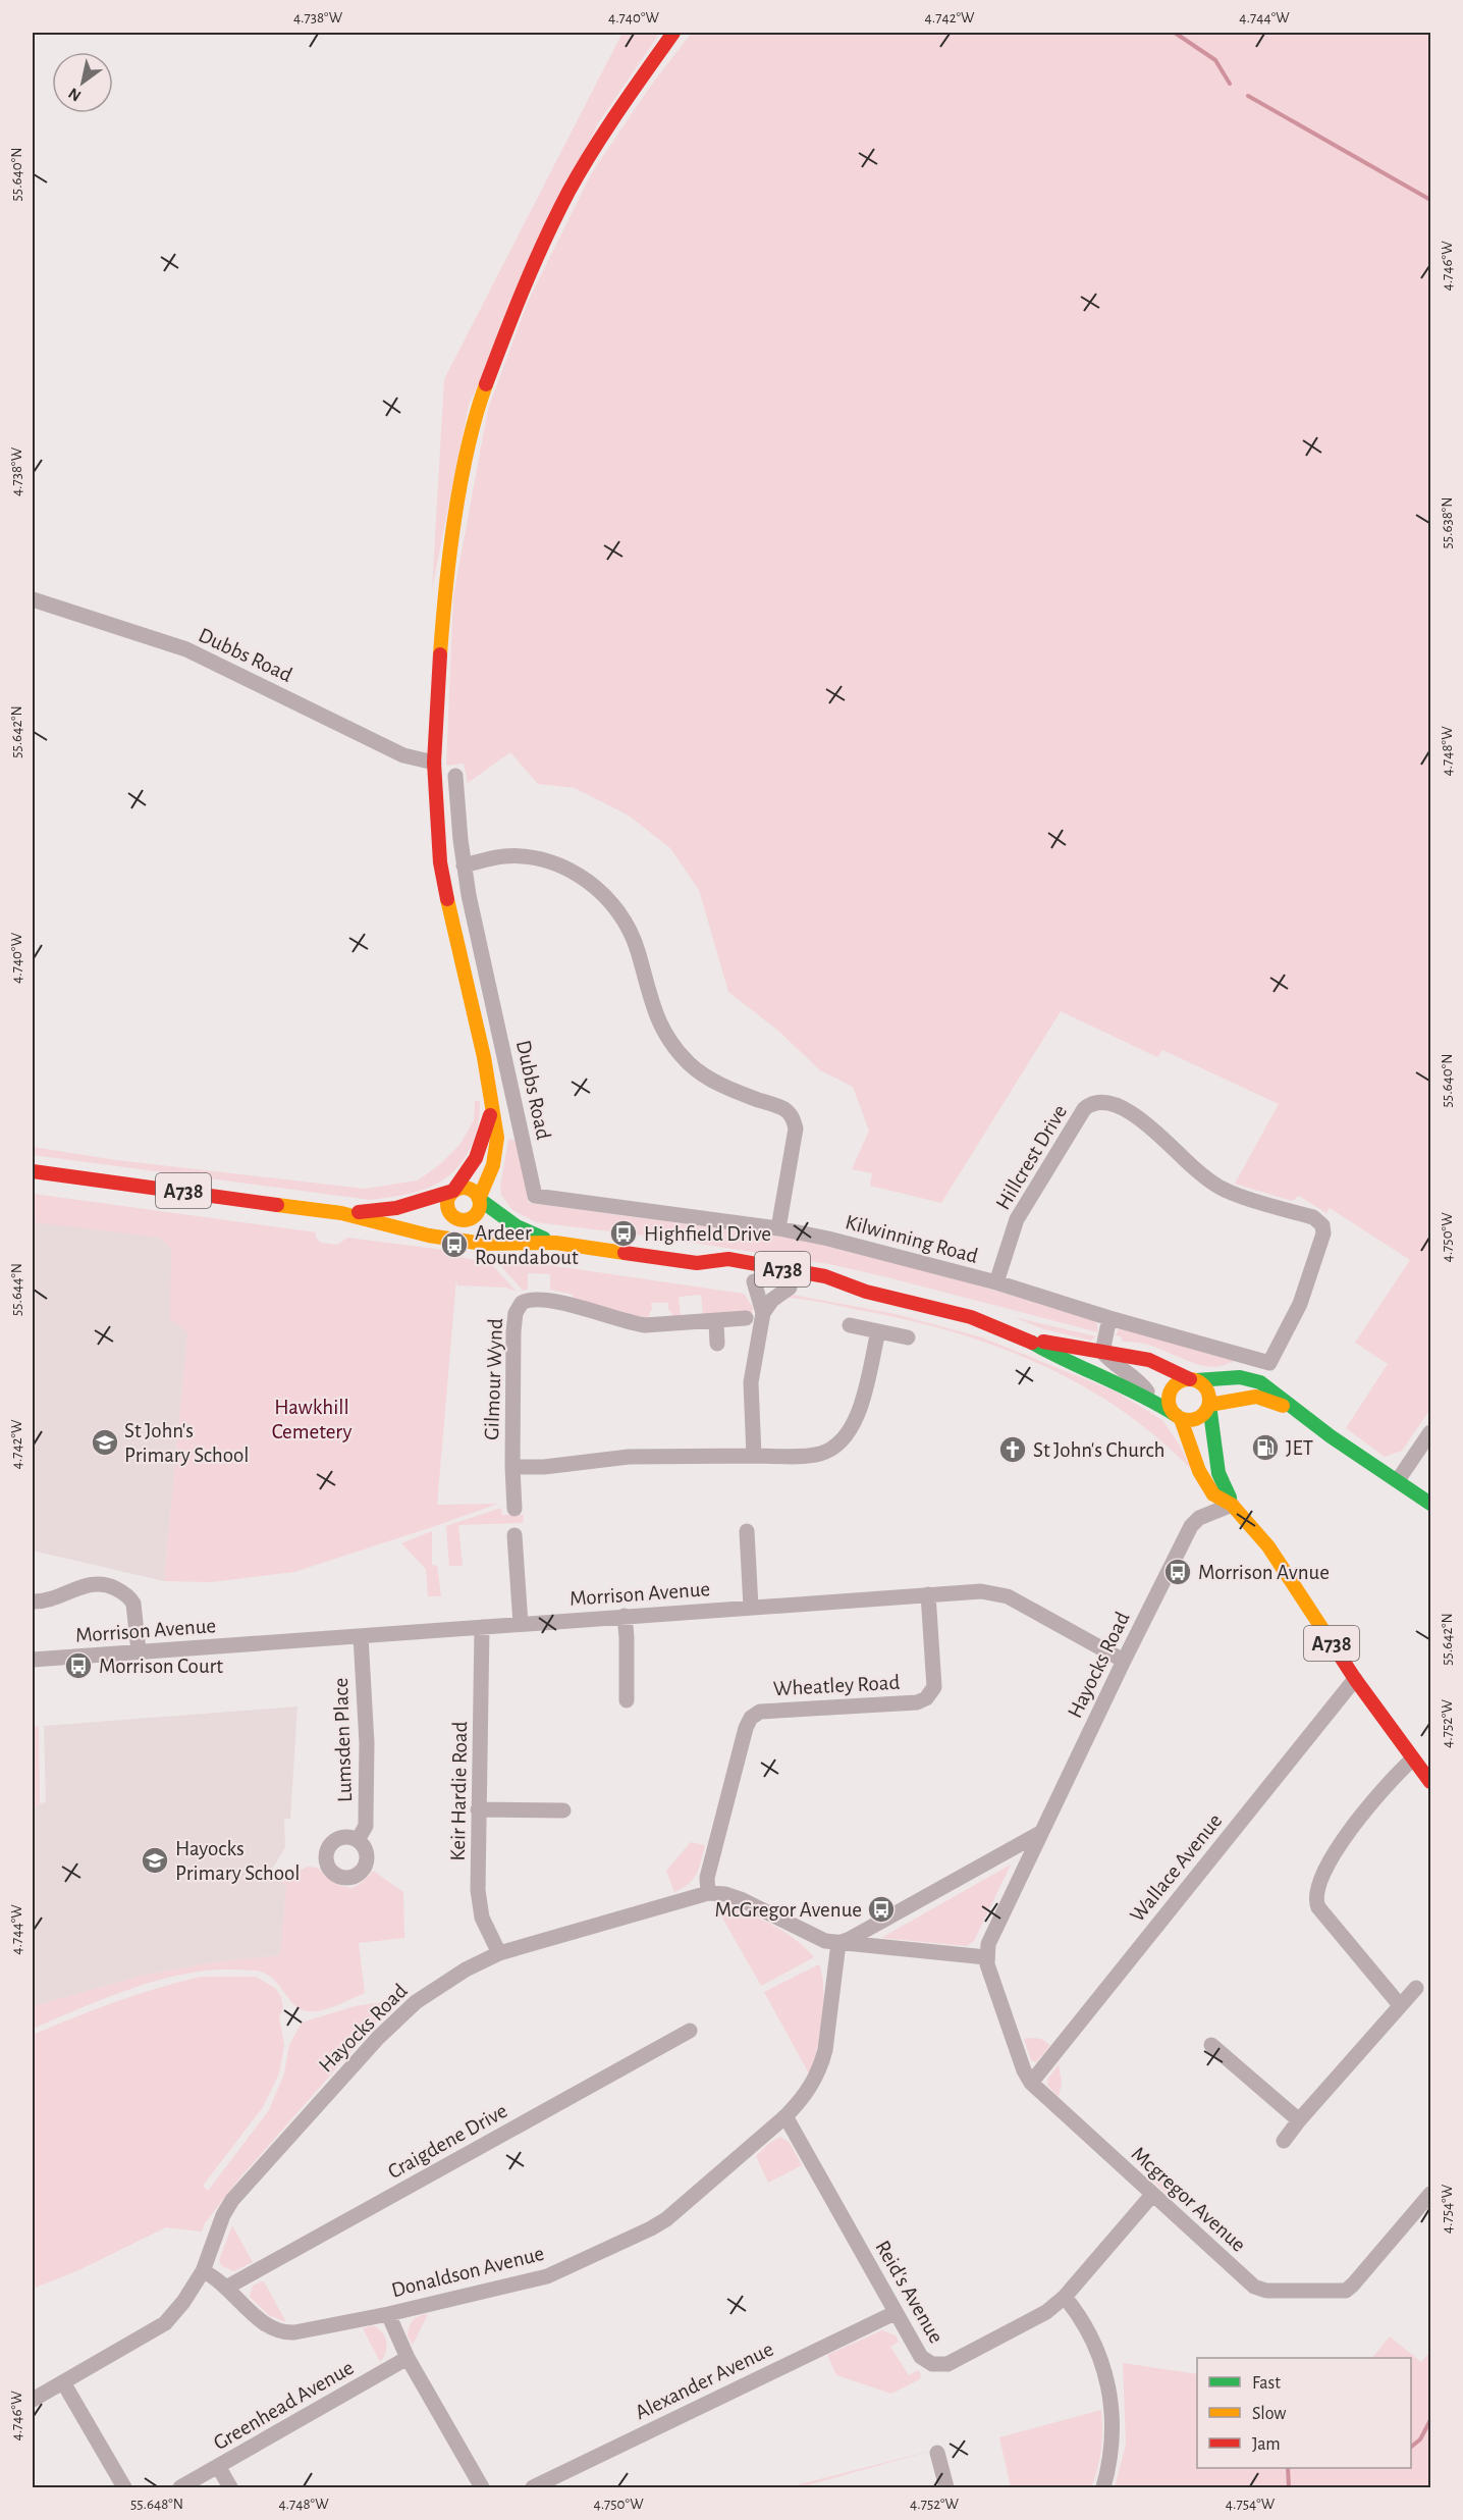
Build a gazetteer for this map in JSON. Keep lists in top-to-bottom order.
{
  "streets": {
    "main road": ["A738"],
    "street": [
      "Dubbs Road",
      "Hillcrest Drive",
      "Kilwinning Road",
      "Gilmour Wynd",
      "Morrison Avenue",
      "Hayocks Road",
      "Wheatley Road",
      "Lumsden Place",
      "Keir Hardie Road",
      "Wallace Avenue",
      "Craigdene Drive",
      "Mcgregor Avenue",
      "Donaldson Avenue",
      "Reid's Avenue",
      "Alexander Avenue",
      "Greenhead Avenue"
    ]
  },
  "crossings": [
    ["Dubbs Road", "Kilwinning Road"],
    ["Hillcrest Drive", "Kilwinning Road"],
    ["A738", "Hayocks Road"],
    ["A738", "Wallace Avenue"],
    ["Morrison Avenue", "Hayocks Road"],
    ["Morrison Avenue", "Wheatley Road"],
    ["Morrison Avenue", "Lumsden Place"],
    ["Morrison Avenue", "Keir Hardie Road"],
    ["Hayocks Road", "Wheatley Road"],
    ["Hayocks Road", "Keir Hardie Road"],
    ["Hayocks Road", "Mcgregor Avenue"],
    ["Hayocks Road", "Donaldson Avenue"],
    ["Wallace Avenue", "Mcgregor Avenue"],
    ["Craigdene Drive", "Donaldson Avenue"],
    ["Mcgregor Avenue", "Reid's Avenue"],
    ["Donaldson Avenue", "Reid's Avenue"],
    ["Reid's Avenue", "Alexander Avenue"]
  ],
  "parks": ["Hawkhill Cemetery"],
  "places": {
    "bus stop": [
      "Highfield Drive",
      "Ardeer Roundabout",
      "Morrison Avnue",
      "Morrison Court",
      "McGregor Avenue"
    ],
    "school or university": ["St John's Primary School", "Hayocks Primary School"],
    "fuel station": ["JET"],
    "church": ["St John's Church"]
  },
  "legend": ["Fast", "Slow", "Jam"],
  "north": "bottom left",
  "coordinates": [
    "4.738°W",
    "4.740°W",
    "4.742°W",
    "4.744°W",
    "55.640°N",
    "4.746°W",
    "55.638°N",
    "55.642°N",
    "4.748°W",
    "4.750°W",
    "55.644°N",
    "4.752°W",
    "4.754°W",
    "55.648°N"
  ]
}
